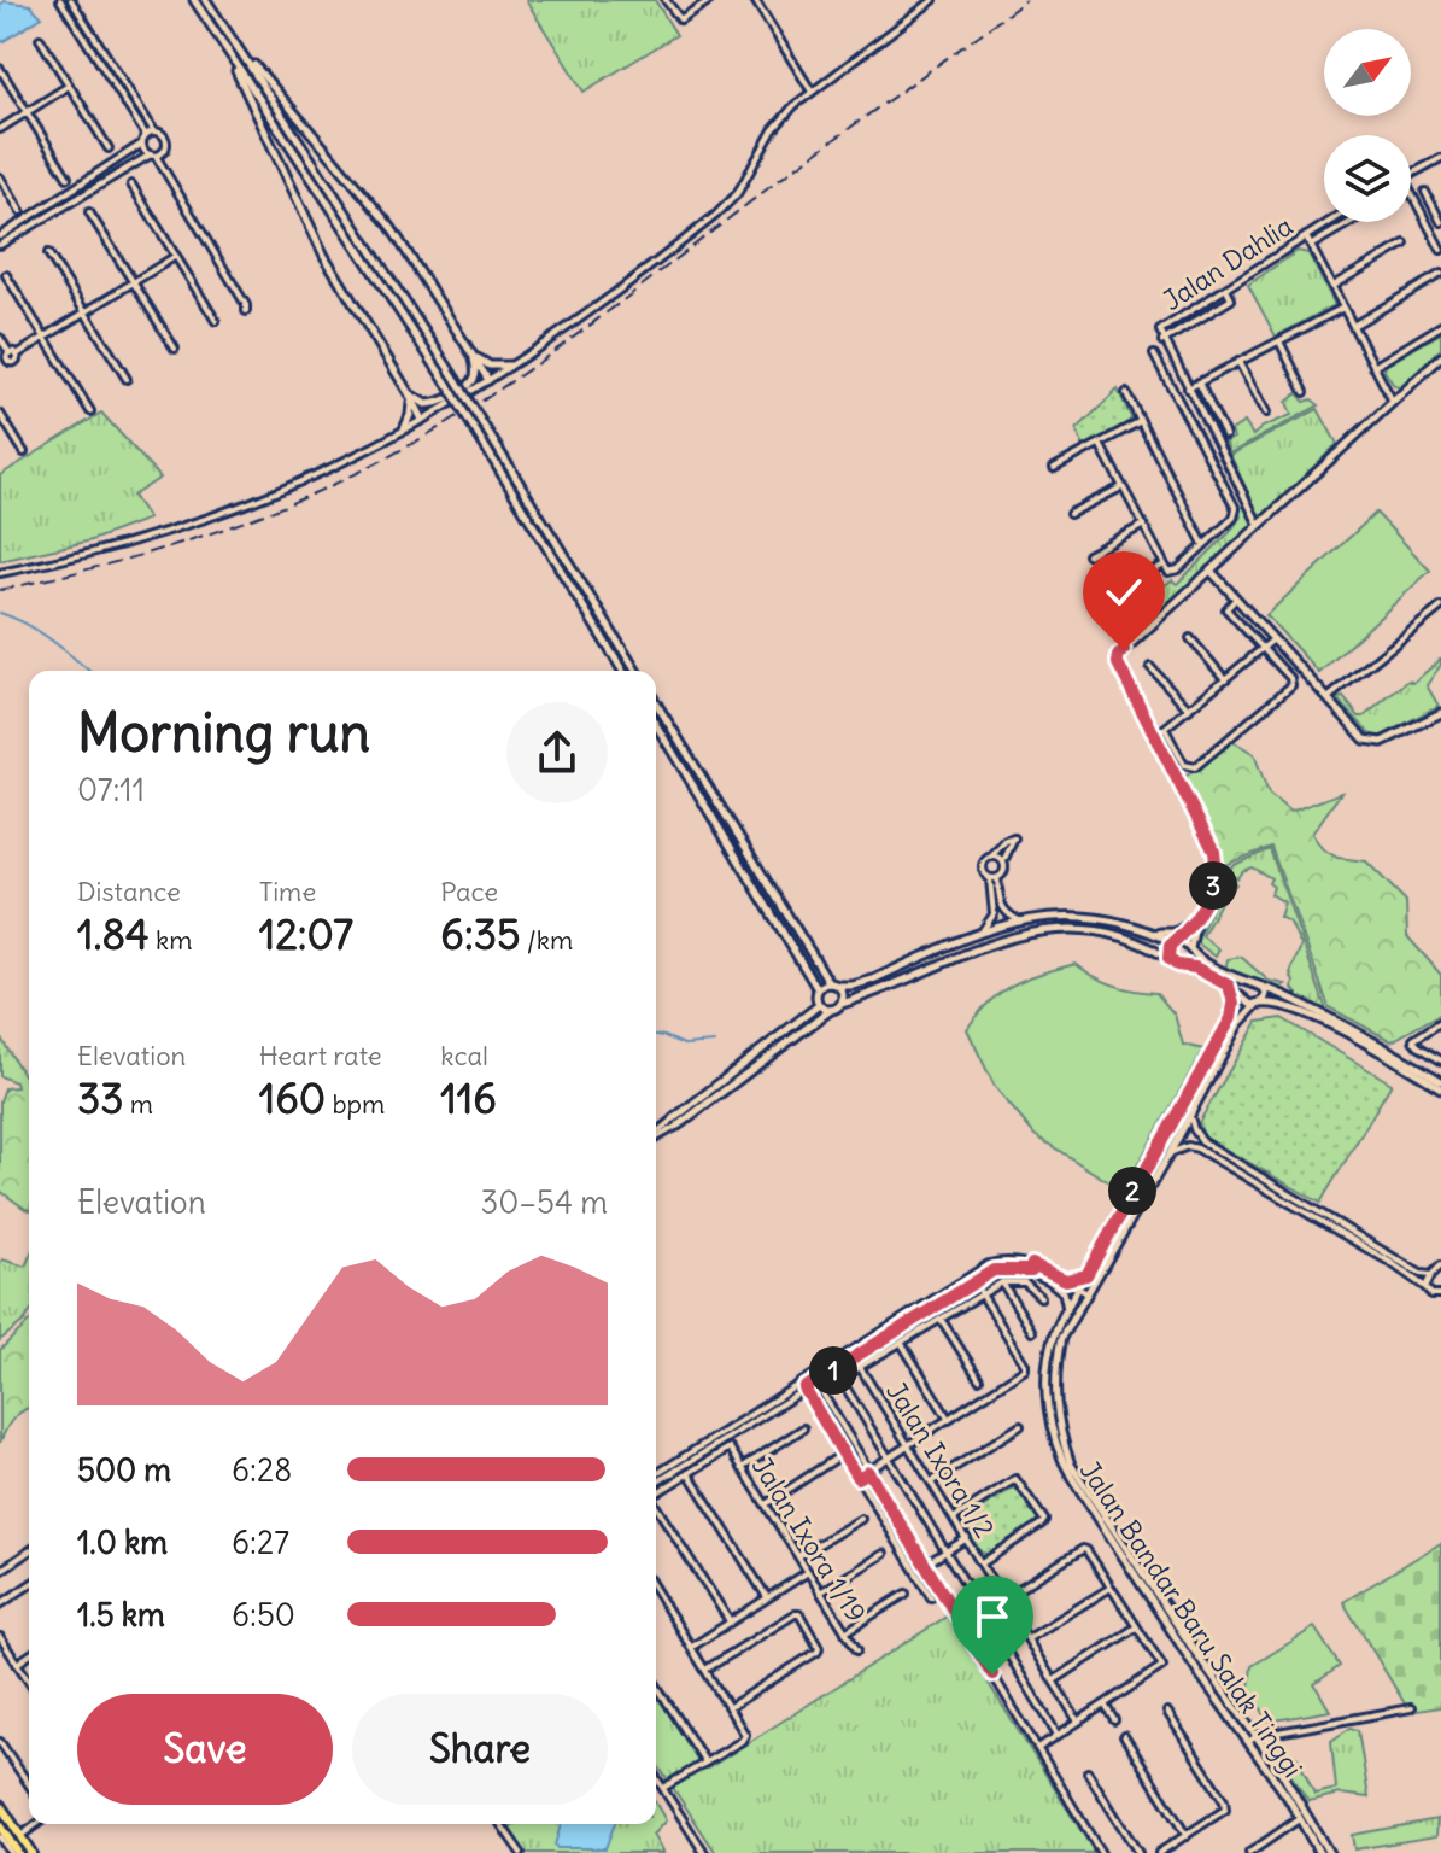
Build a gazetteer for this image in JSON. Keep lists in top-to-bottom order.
{
  "streets": {
    "street": [
      "Jalan Dahlia",
      "Jalan Ixora 1/2",
      "Jalan Ixora 1/19",
      "Jalan Bandar Baru Salak Tinggi"
    ]
  },
  "north": "top right",
  "page": {
    "heading": ["Morning run", "07:11"],
    "stats": [
      ["Distance", "1.84 km"],
      ["Time", "12:07"],
      ["Pace", "6:35 /km"],
      ["Elevation", "33 m"],
      ["Heart rate", "160 bpm"],
      ["kcal", "116"]
    ],
    "pins": ["3", "2", "1"],
    "chart": ["Elevation", "30–54 m"],
    "list": [
      {
        "name": "500 m",
        "note": "6:28"
      },
      {
        "name": "1.0 km",
        "note": "6:27"
      },
      {
        "name": "1.5 km",
        "note": "6:50"
      }
    ],
    "buttons": ["Save", "Share"]
  }
}
